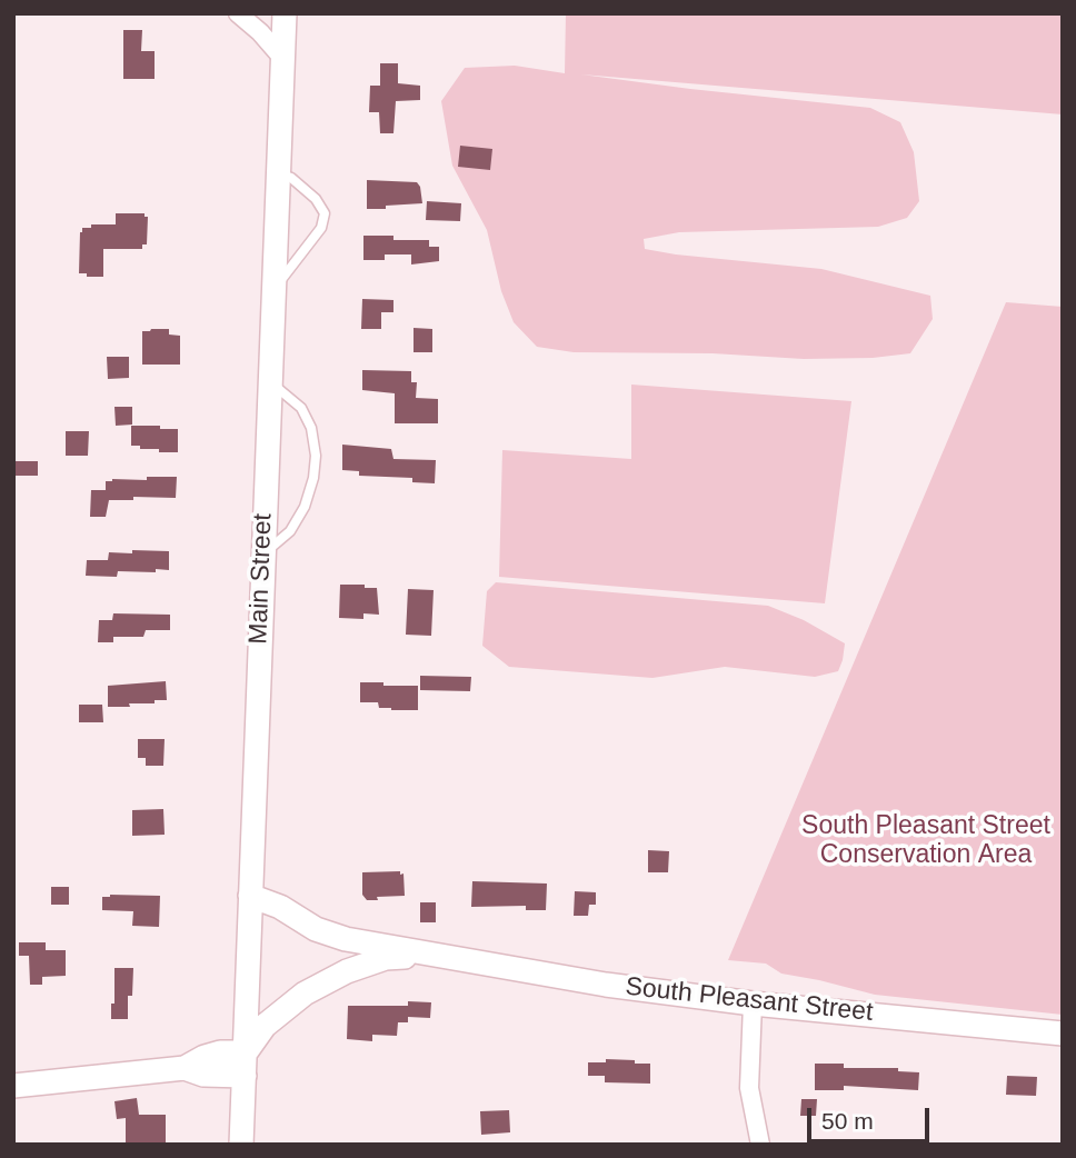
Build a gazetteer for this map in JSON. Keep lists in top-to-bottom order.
{
  "streets": {
    "street": ["Main Street", "South Pleasant Street"]
  },
  "crossings": [
    ["Main Street", "South Pleasant Street"]
  ],
  "parks": ["South Pleasant Street Conservation Area"],
  "scale_bar": "50 m"
}
